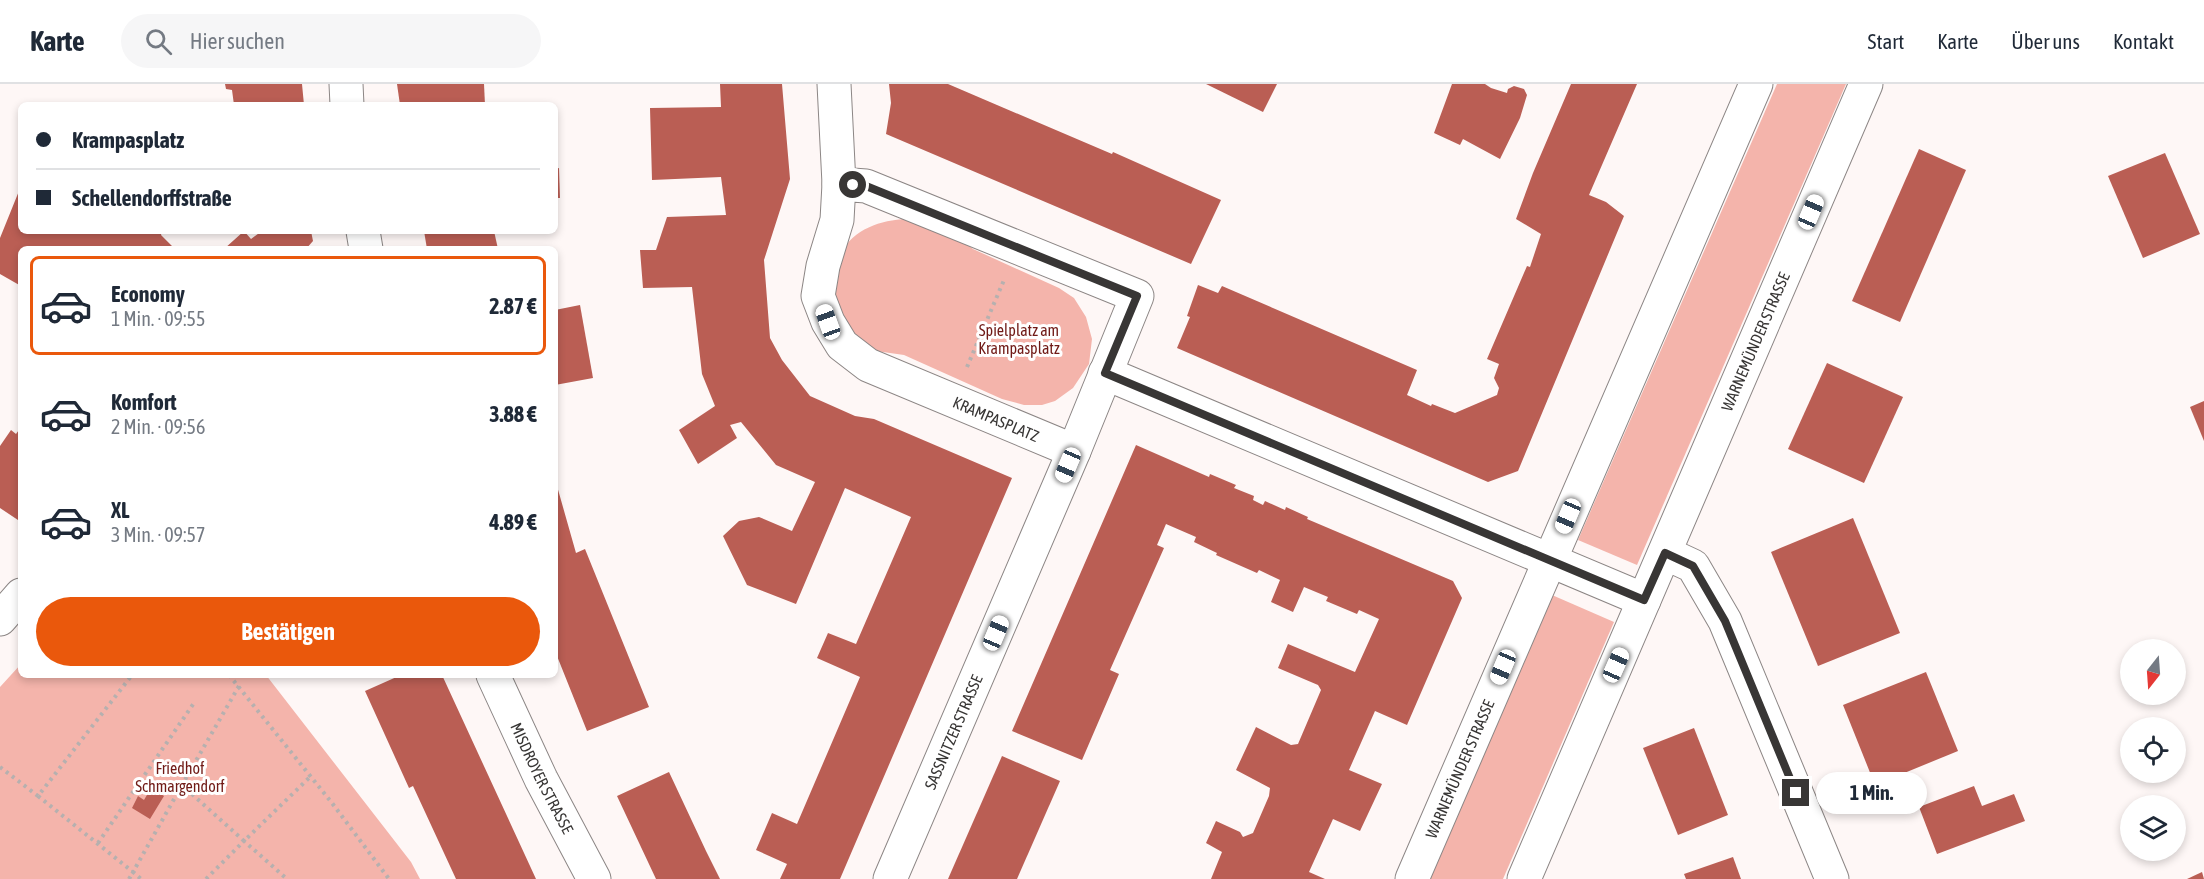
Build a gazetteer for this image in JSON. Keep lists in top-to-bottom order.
{
  "streets": {
    "street": [
      "WARNEMÜNDER STRASSE",
      "KRAMPASPLATZ",
      "SASSNITZER STRASSE",
      "MISDROYER STRASSE"
    ]
  },
  "crossings": [
    ["KRAMPASPLATZ", "SASSNITZER STRASSE"]
  ],
  "parks": ["Spielplatz am Krampasplatz", "Friedhof Schmargendorf"],
  "north": "bottom",
  "page": {
    "header": "Karte",
    "search": "Hier suchen",
    "nav": [
      "Start",
      "Karte",
      "Über uns",
      "Kontakt"
    ],
    "banner": ["Krampasplatz", "Schellendorffstraße"],
    "list": [
      {
        "name": "Economy",
        "note": "1 Min. · 09:55",
        "value": "2.87 €"
      },
      {
        "name": "Komfort",
        "note": "2 Min. · 09:56",
        "value": "3.88 €"
      },
      {
        "name": "XL",
        "note": "3 Min. · 09:57",
        "value": "4.89 €"
      }
    ],
    "buttons": "Bestätigen",
    "bubble": "1 Min."
  }
}
